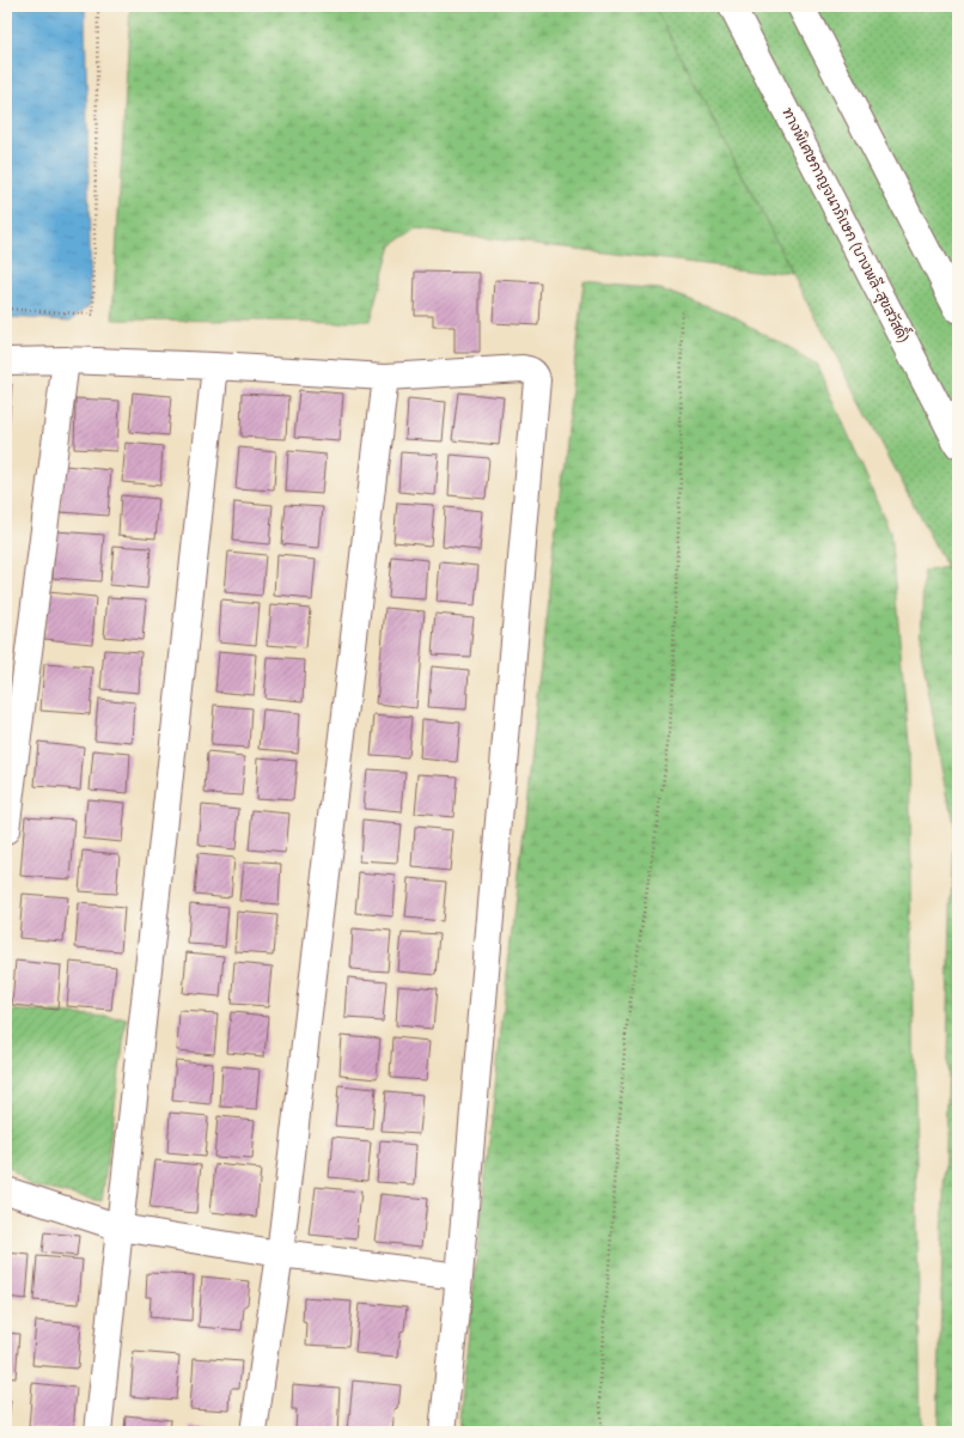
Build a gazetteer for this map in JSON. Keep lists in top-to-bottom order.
{
  "streets": {
    "main road": ["ทางพิเศษกาญจนาภิเษก (บางพลี-สุขสวัสดิ์)"]
  }
}
